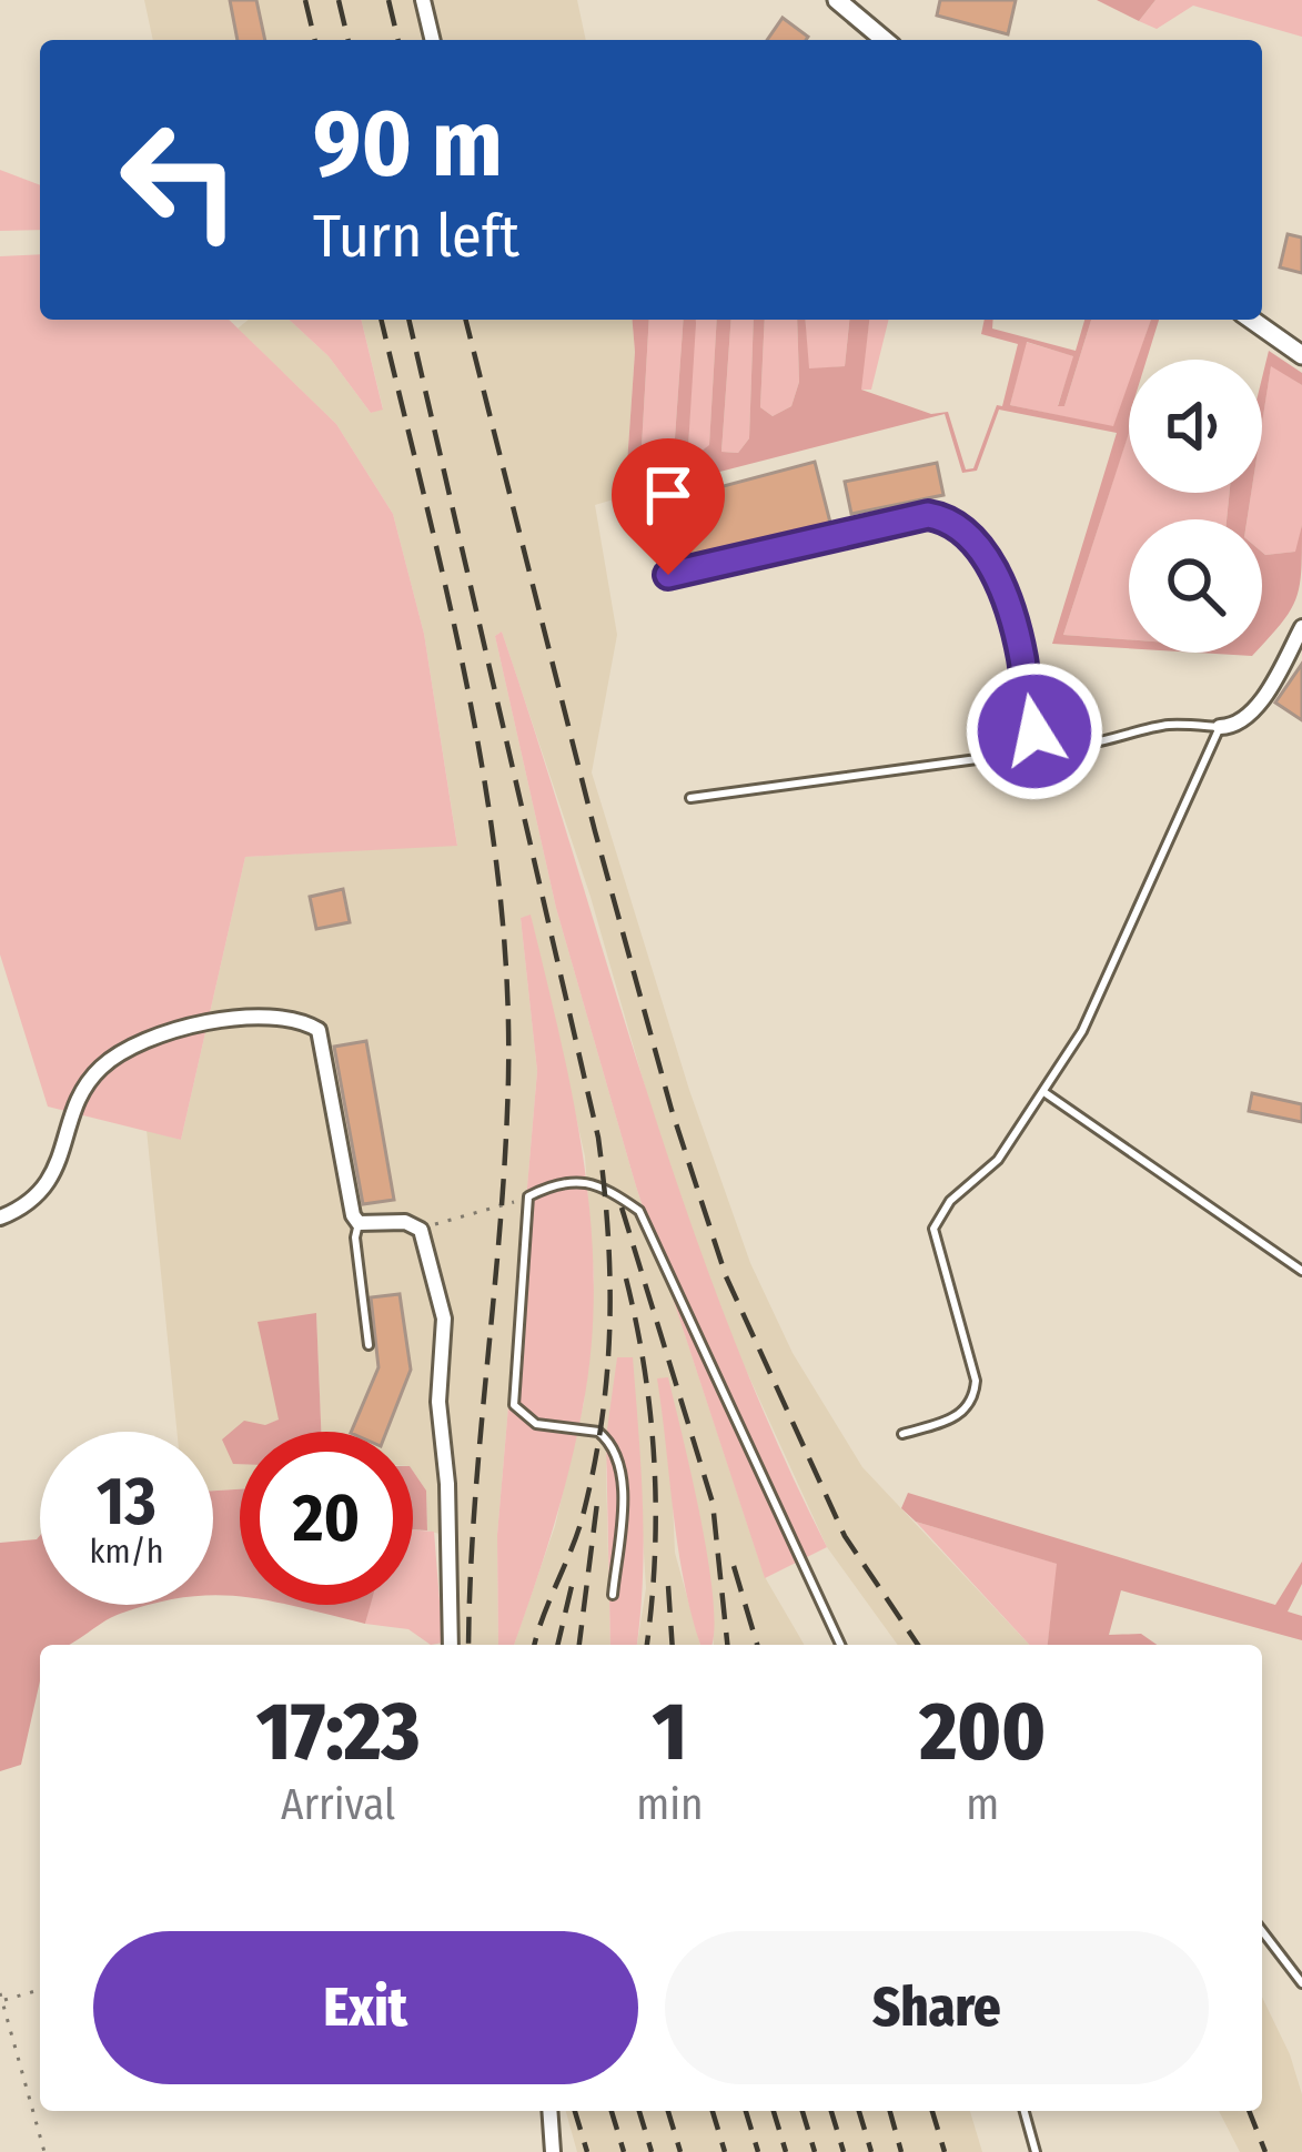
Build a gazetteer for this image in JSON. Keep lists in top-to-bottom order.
{
  "page": {
    "turn": ["90 m", "Turn left"],
    "speed": "13 km/h",
    "limit": "20",
    "eta": [
      "17:23",
      "Arrival",
      "1",
      "min",
      "200",
      "m"
    ],
    "buttons": ["Exit", "Share"]
  }
}
